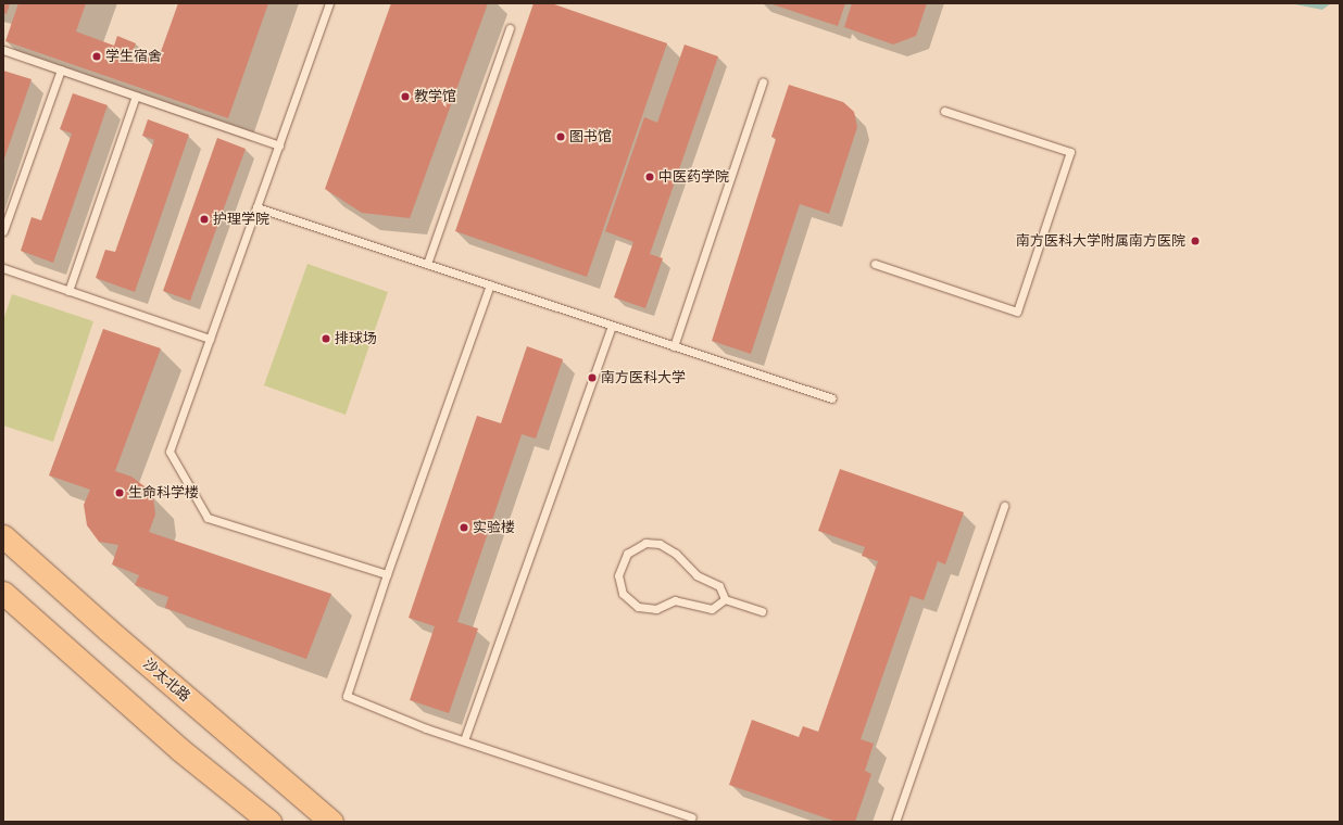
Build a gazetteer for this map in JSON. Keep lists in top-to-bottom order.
{
  "streets": {
    "main road": ["沙太北路"]
  },
  "places": [
    "学生宿舍",
    "教学馆",
    "图书馆",
    "中医药学院",
    "护理学院",
    "南方医科大学附属南方医院",
    "排球场",
    "南方医科大学",
    "生命科学楼",
    "实验楼"
  ]
}
